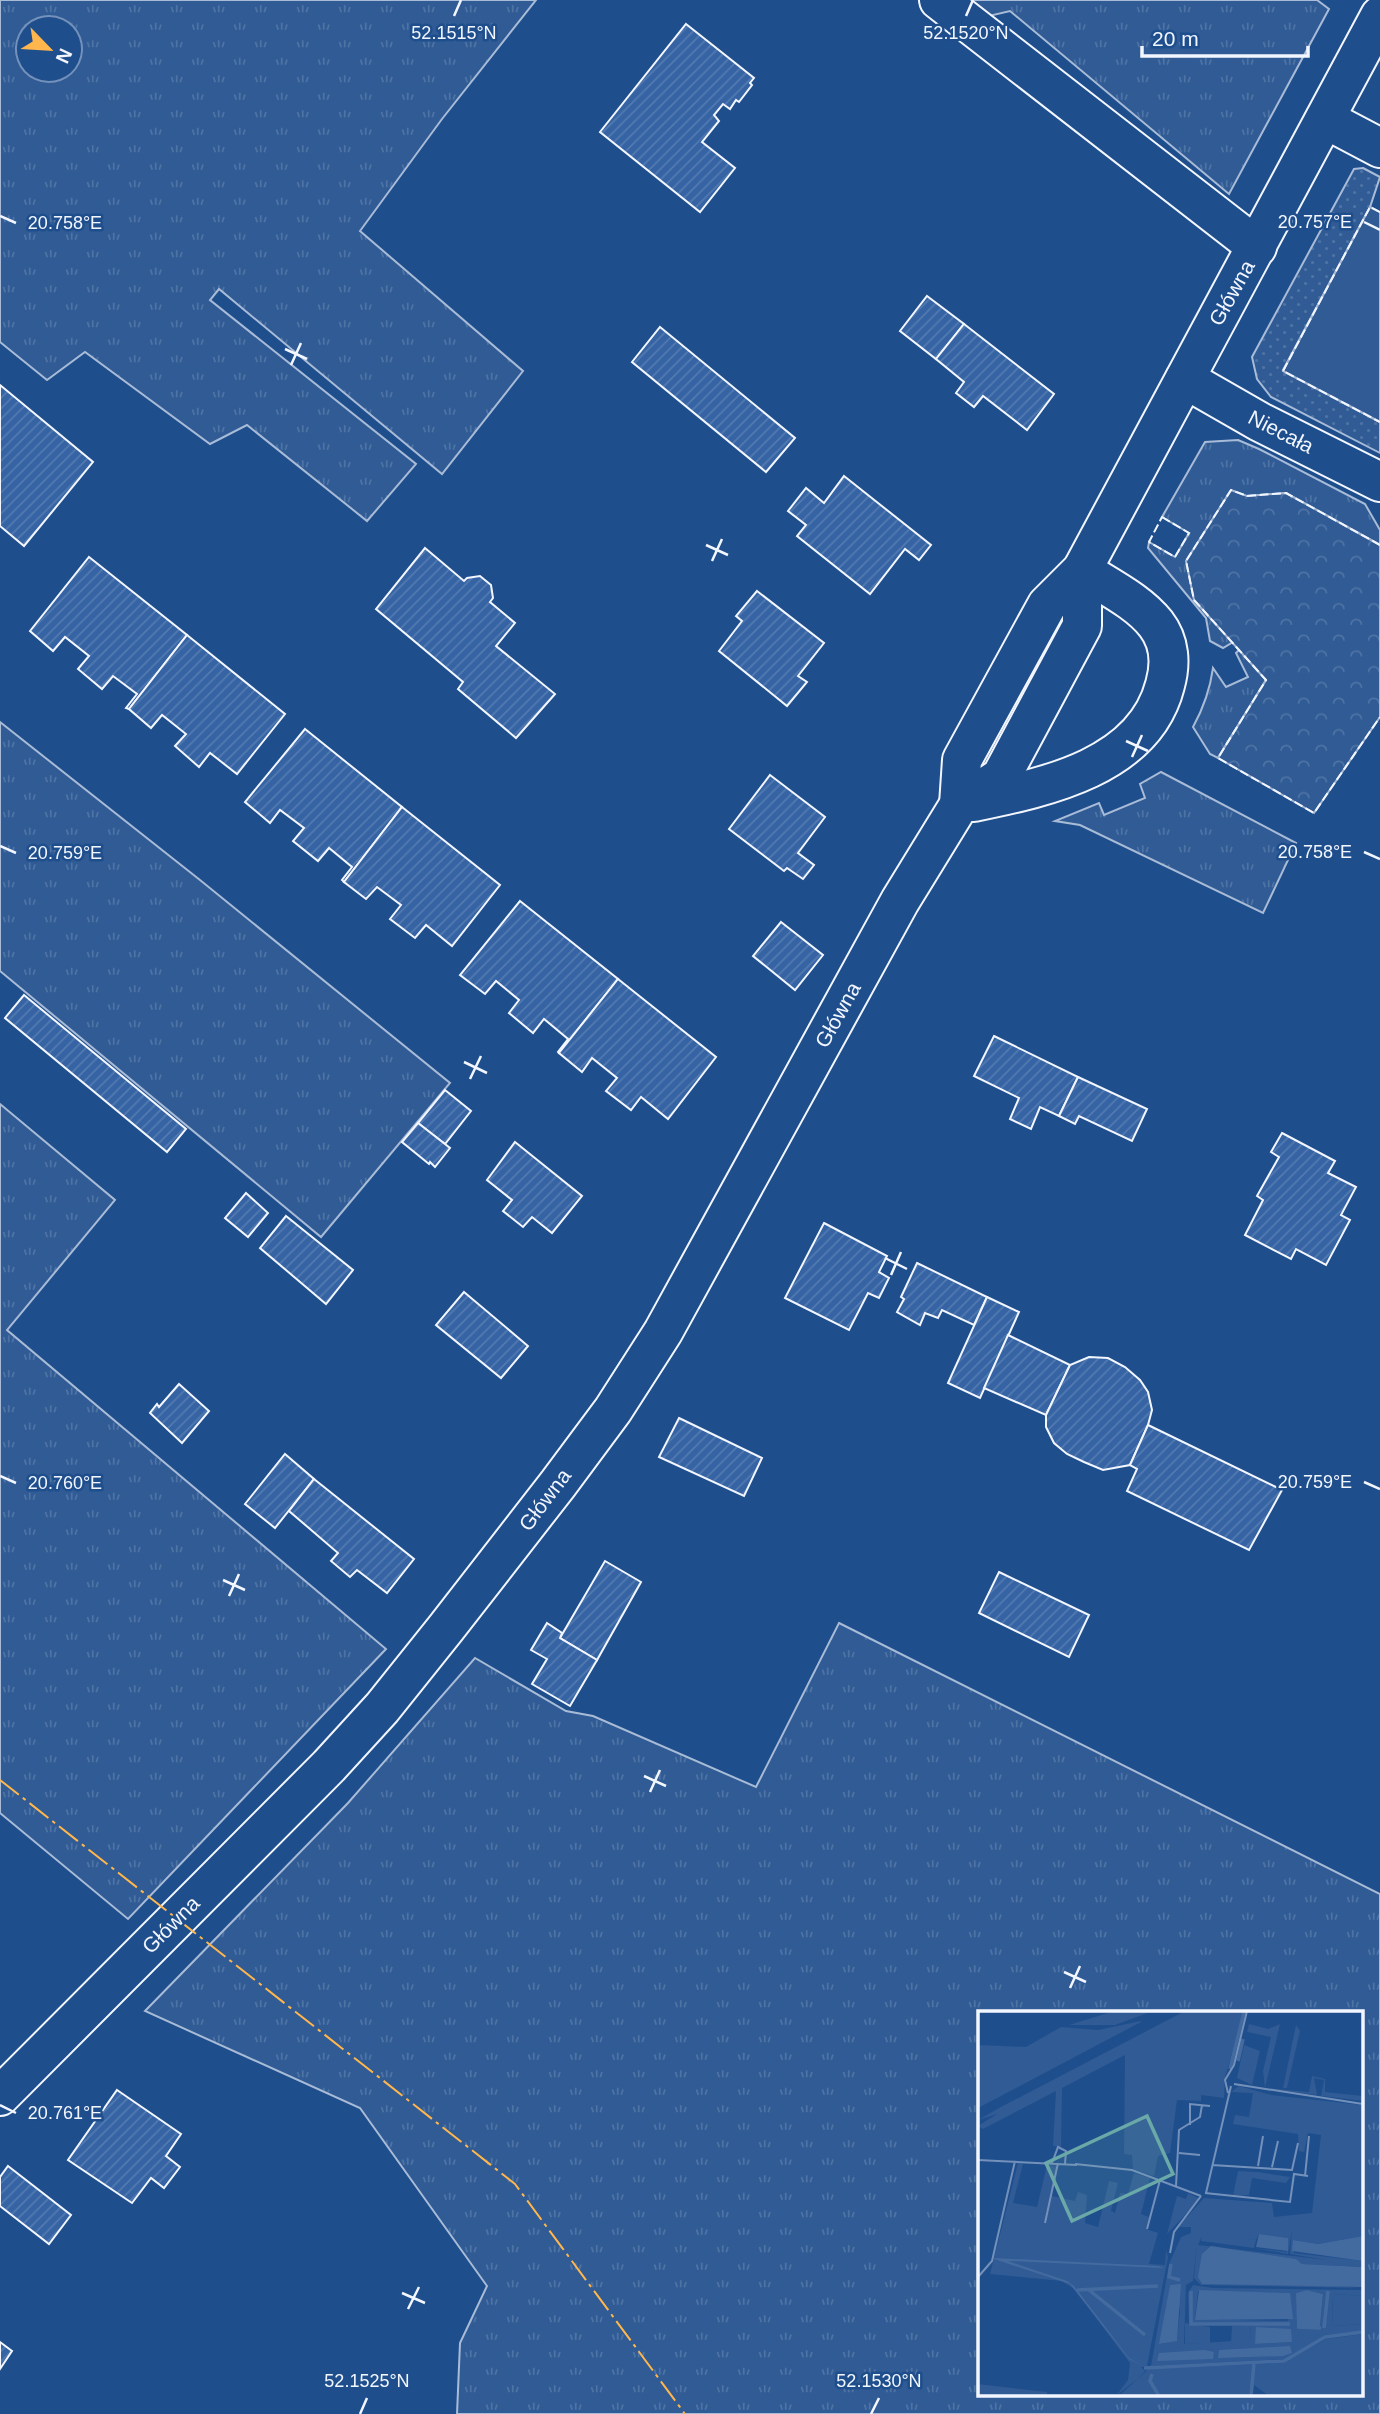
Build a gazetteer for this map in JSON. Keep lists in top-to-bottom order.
{
  "streets": {
    "street": ["Główna", "Niecała"]
  },
  "crossings": [
    ["Główna", "Niecała"]
  ],
  "scale_bar": "20 m",
  "north": "bottom right",
  "coordinates": [
    "52.1515°N",
    "52.1520°N",
    "20.757°E",
    "20.758°E",
    "20.759°E",
    "20.760°E",
    "20.761°E",
    "52.1525°N",
    "52.1530°N"
  ]
}
